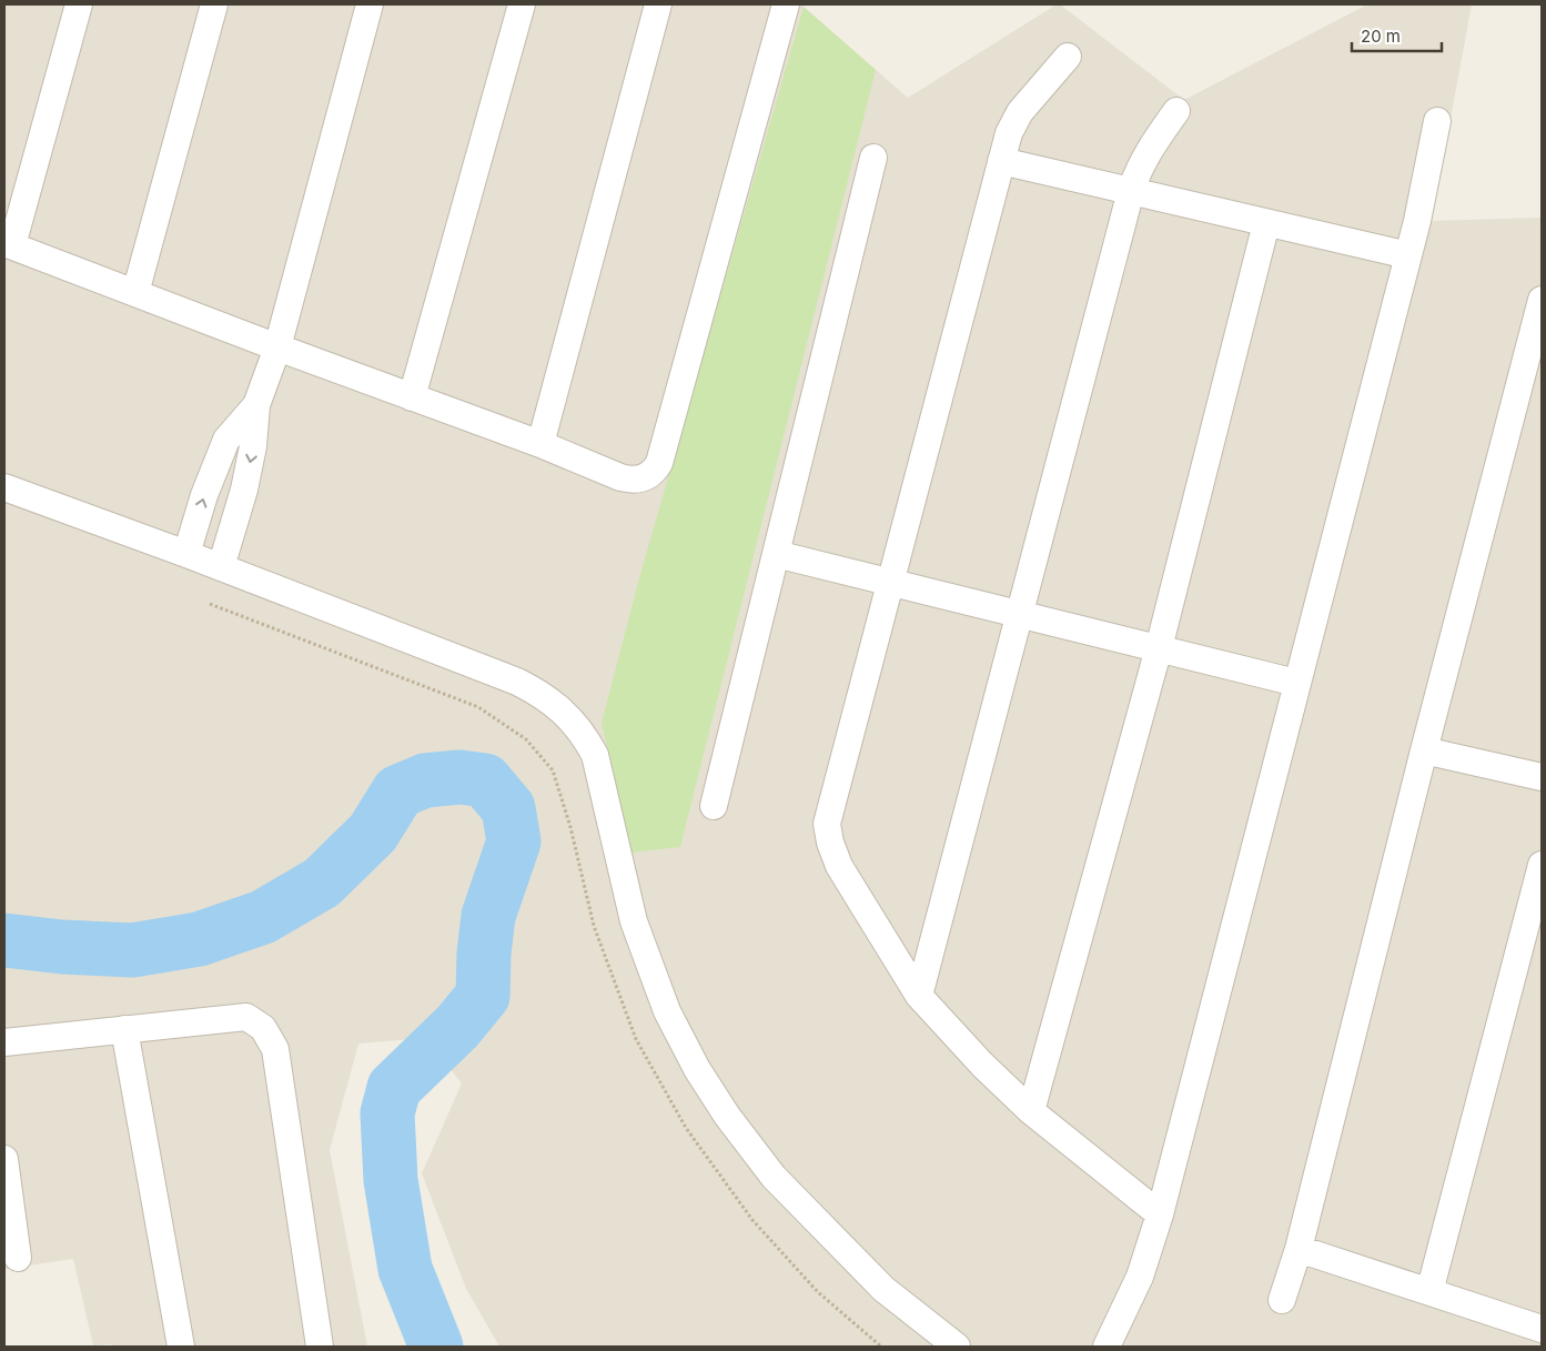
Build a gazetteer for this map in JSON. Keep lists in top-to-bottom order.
{
  "scale_bar": "20 m"
}
